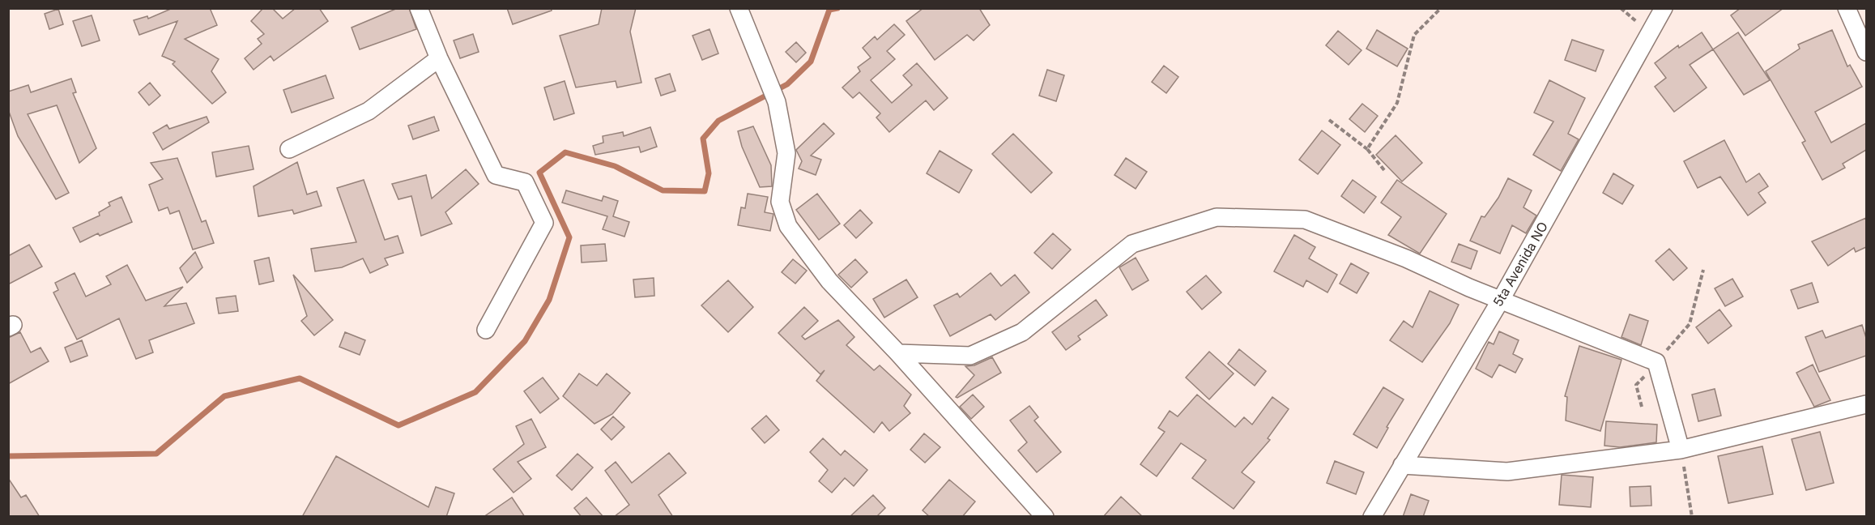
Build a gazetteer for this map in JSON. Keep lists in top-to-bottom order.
{
  "streets": {
    "street": ["5ta Avenida NO"]
  }
}
